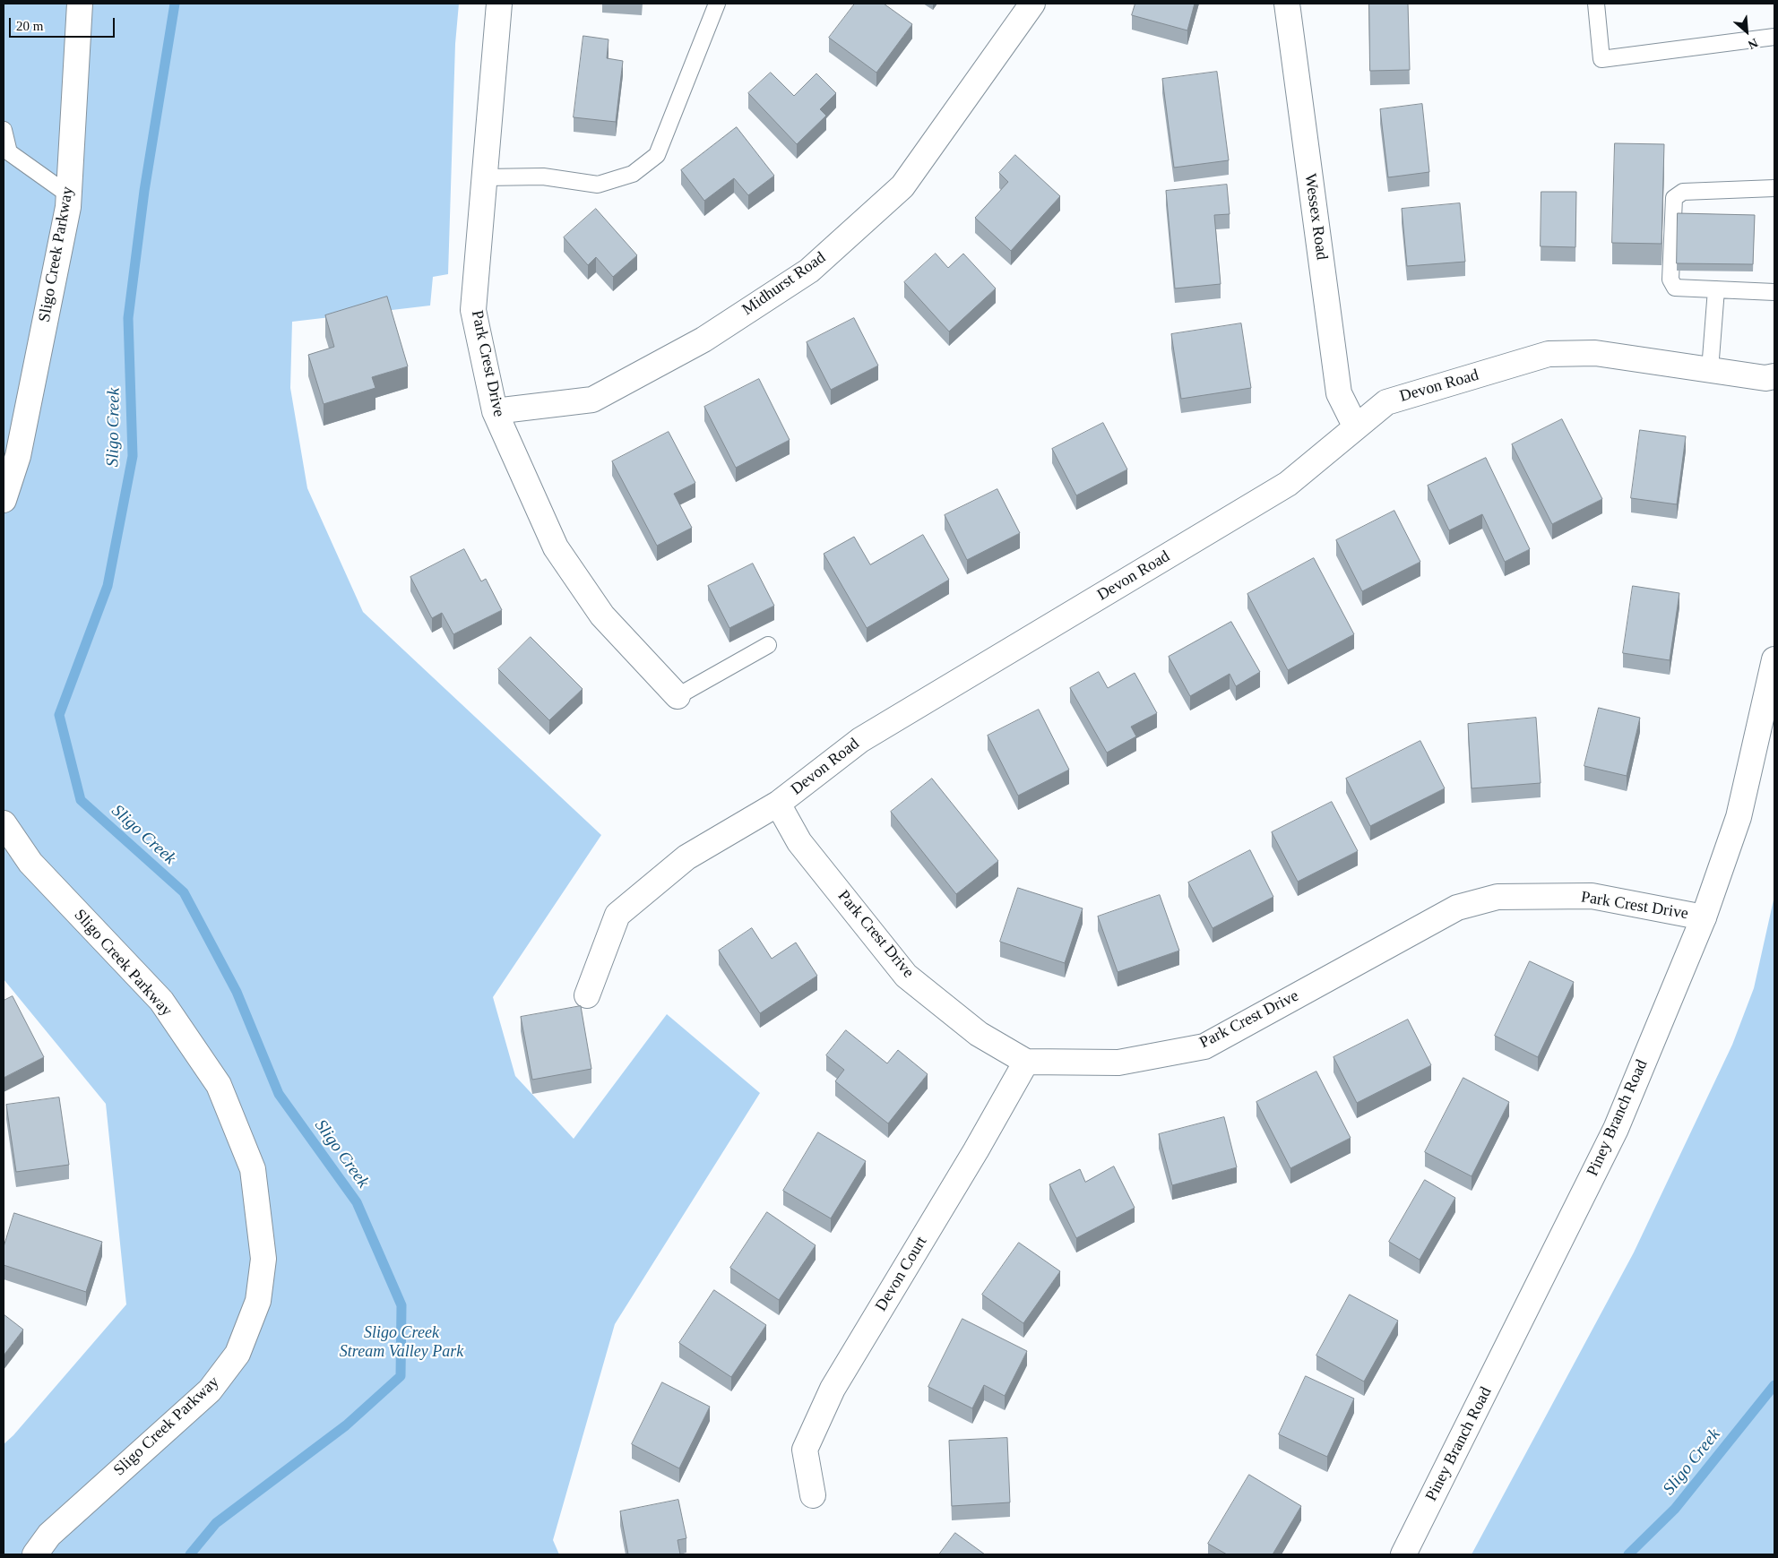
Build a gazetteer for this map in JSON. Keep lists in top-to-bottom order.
{
  "streets": {
    "street": [
      "Wessex Road",
      "Sligo Creek Parkway",
      "Midhurst Road",
      "Park Crest Drive",
      "Devon Road",
      "Piney Branch Road",
      "Devon Court"
    ]
  },
  "crossings": [
    ["Wessex Road", "Devon Road"],
    ["Midhurst Road", "Park Crest Drive"],
    ["Park Crest Drive", "Devon Road"],
    ["Park Crest Drive", "Piney Branch Road"],
    ["Park Crest Drive", "Devon Court"]
  ],
  "water": ["Sligo Creek"],
  "parks": ["Sligo Creek Stream Valley Park"],
  "scale_bar": "20 m",
  "north": "bottom right"
}
